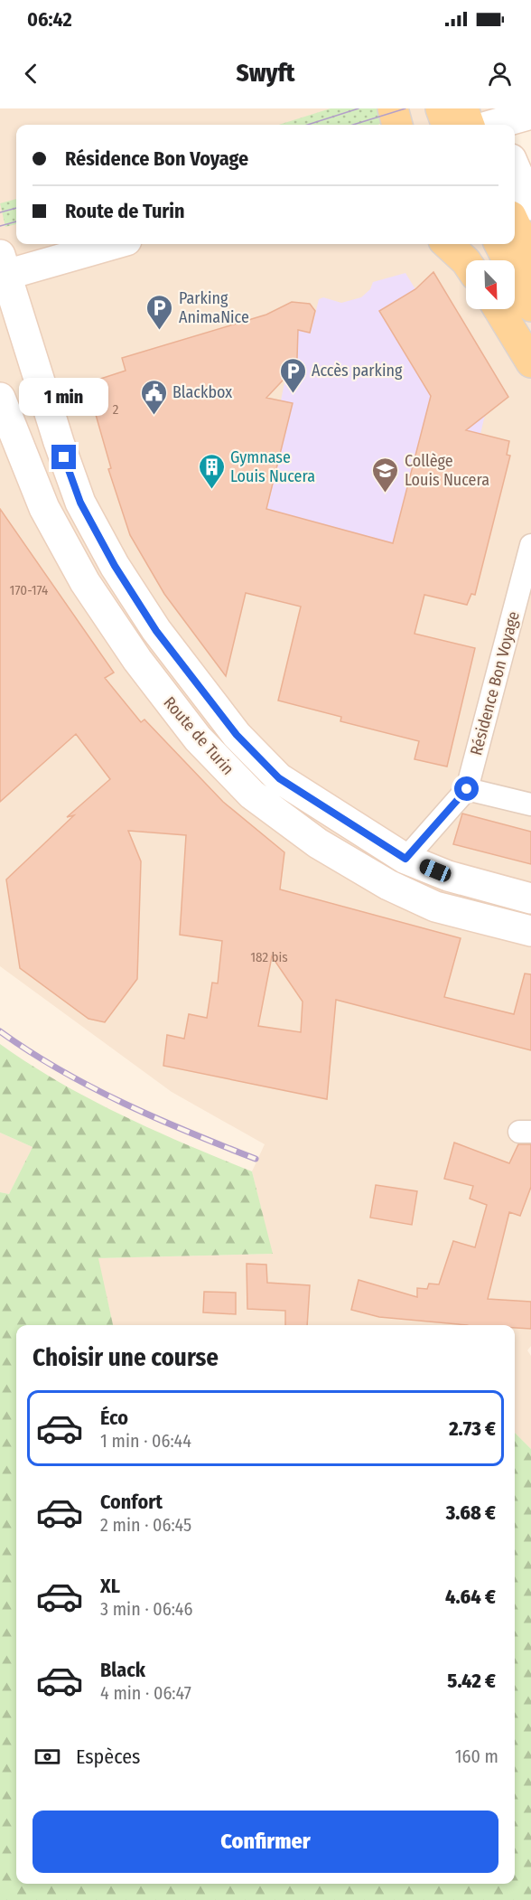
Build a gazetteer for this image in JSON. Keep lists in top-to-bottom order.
{
  "streets": {
    "main road": ["Route de Turin"],
    "street": ["Résidence Bon Voyage"]
  },
  "crossings": [
    ["Résidence Bon Voyage", "Route de Turin"]
  ],
  "places": {
    "parking": ["Parking AnimaNice", "Accès parking"],
    "public building": ["Blackbox"],
    "building": ["Gymnase Louis Nucera"],
    "school or university": ["Collège Louis Nucera"]
  },
  "house_numbers": ["2", "170-174", "182 bis"],
  "north": "bottom right",
  "page": {
    "status": "06:42",
    "header": "Swyft",
    "banner": ["Résidence Bon Voyage", "Route de Turin"],
    "bubble": "1 min",
    "heading": "Choisir une course",
    "list": [
      {
        "name": "Éco",
        "note": "1 min · 06:44",
        "value": "2.73 €"
      },
      {
        "name": "Confort",
        "note": "2 min · 06:45",
        "value": "3.68 €"
      },
      {
        "name": "XL",
        "note": "3 min · 06:46",
        "value": "4.64 €"
      },
      {
        "name": "Black",
        "note": "4 min · 06:47",
        "value": "5.42 €"
      }
    ],
    "pay": ["Espèces", "160 m"],
    "buttons": "Confirmer"
  }
}
